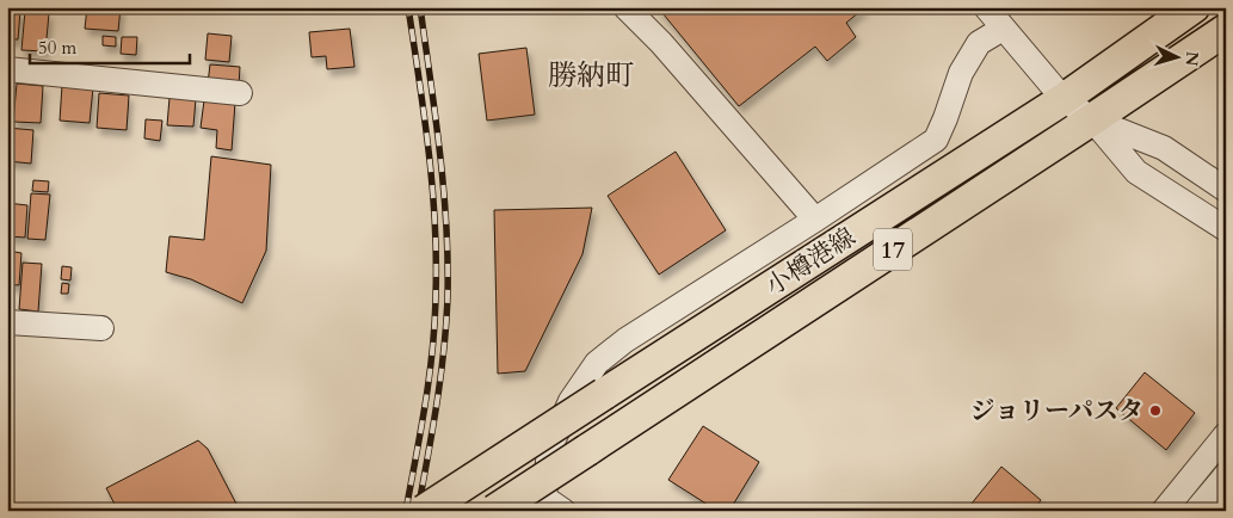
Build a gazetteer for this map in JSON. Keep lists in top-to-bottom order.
{
  "streets": {
    "main road": ["17", "小樽港線"]
  },
  "districts": ["勝納町"],
  "places": ["ジョリーパスタ"],
  "scale_bar": "50 m",
  "north": "right"
}
